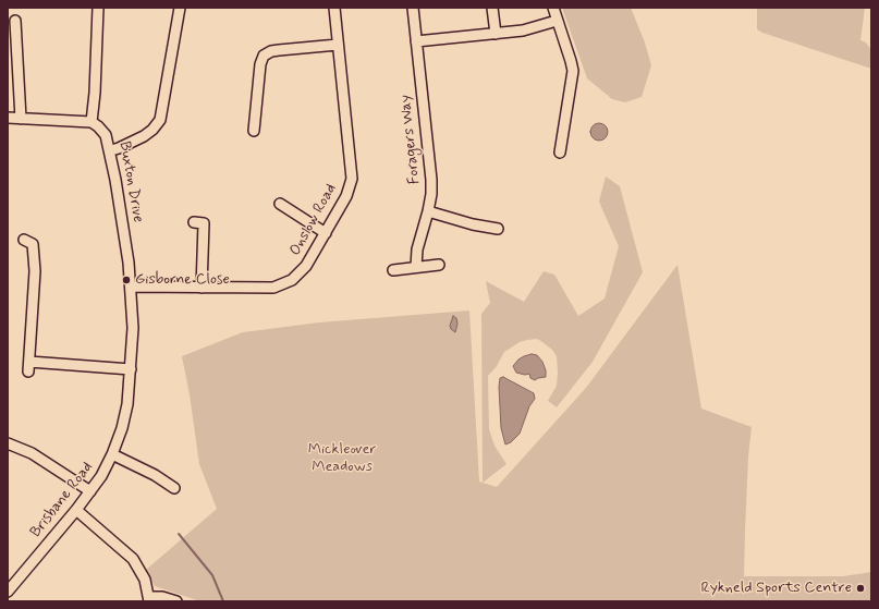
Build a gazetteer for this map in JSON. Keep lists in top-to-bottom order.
{
  "streets": {
    "street": [
      "Foragers Way",
      "Buxton Drive",
      "Onslow Road",
      "Brisbane Road"
    ]
  },
  "crossings": [
    ["Buxton Drive", "Onslow Road"],
    ["Buxton Drive", "Brisbane Road"],
    ["Onslow Road", "Brisbane Road"]
  ],
  "parks": ["Mickleover Meadows"],
  "places": ["Gisborne Close", "Rykneld Sports Centre"]
}
